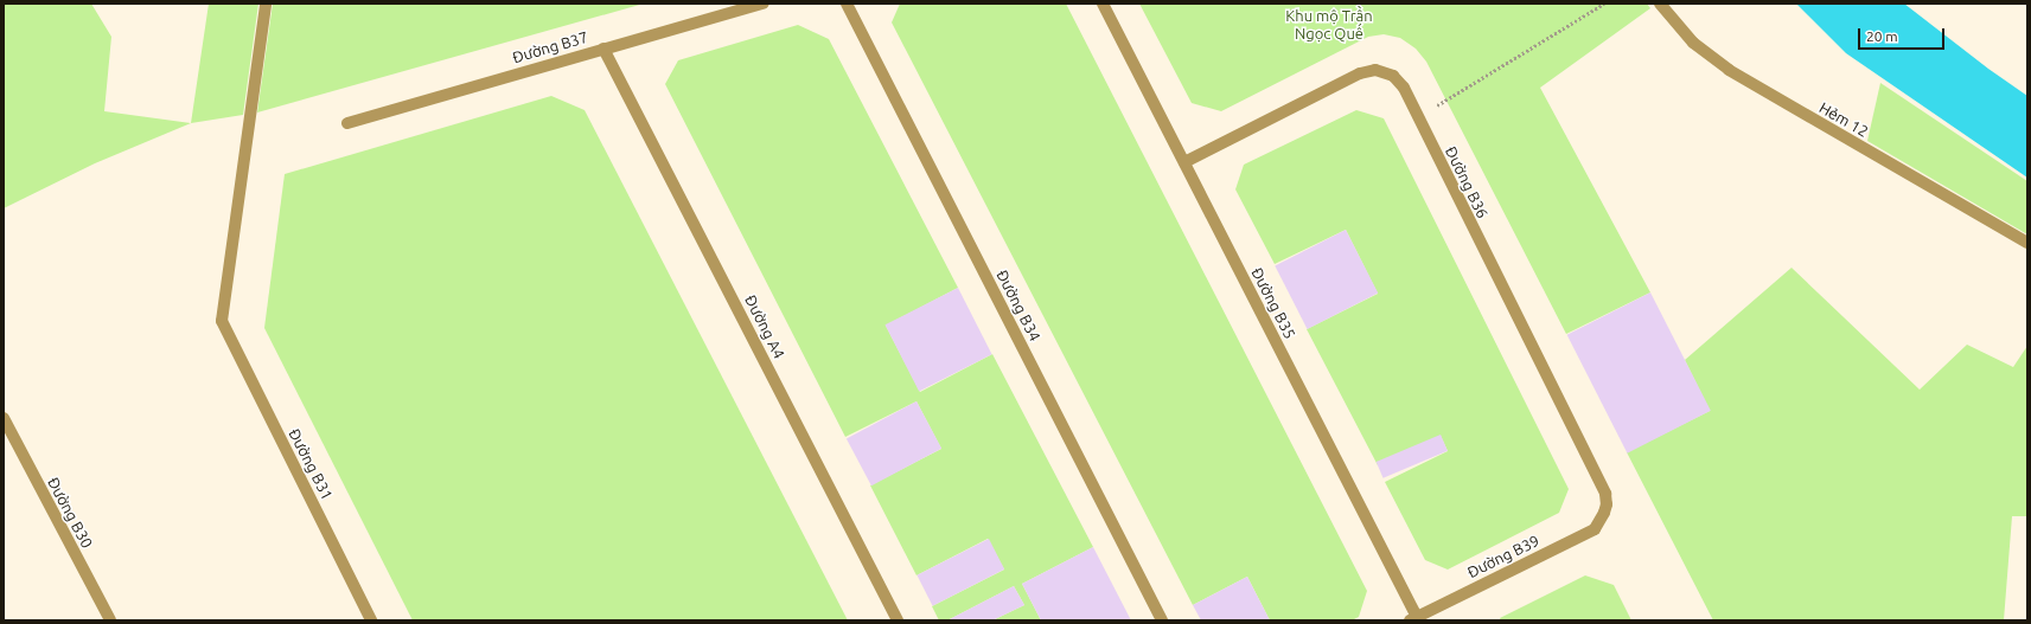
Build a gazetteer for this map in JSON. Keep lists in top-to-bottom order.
{
  "streets": {
    "street": [
      "Đường B37",
      "Hẻm 12",
      "Đường B36",
      "Đường B35",
      "Đường B34",
      "Đường A4",
      "Đường B31",
      "Đường B30",
      "Đường B39"
    ]
  },
  "crossings": [
    ["Đường B37", "Đường A4"],
    ["Đường B36", "Đường B35"],
    ["Đường B36", "Đường B39"],
    ["Đường B35", "Đường B39"]
  ],
  "parks": ["Khu mộ Trần Ngọc Quế"],
  "scale_bar": "20 m"
}
